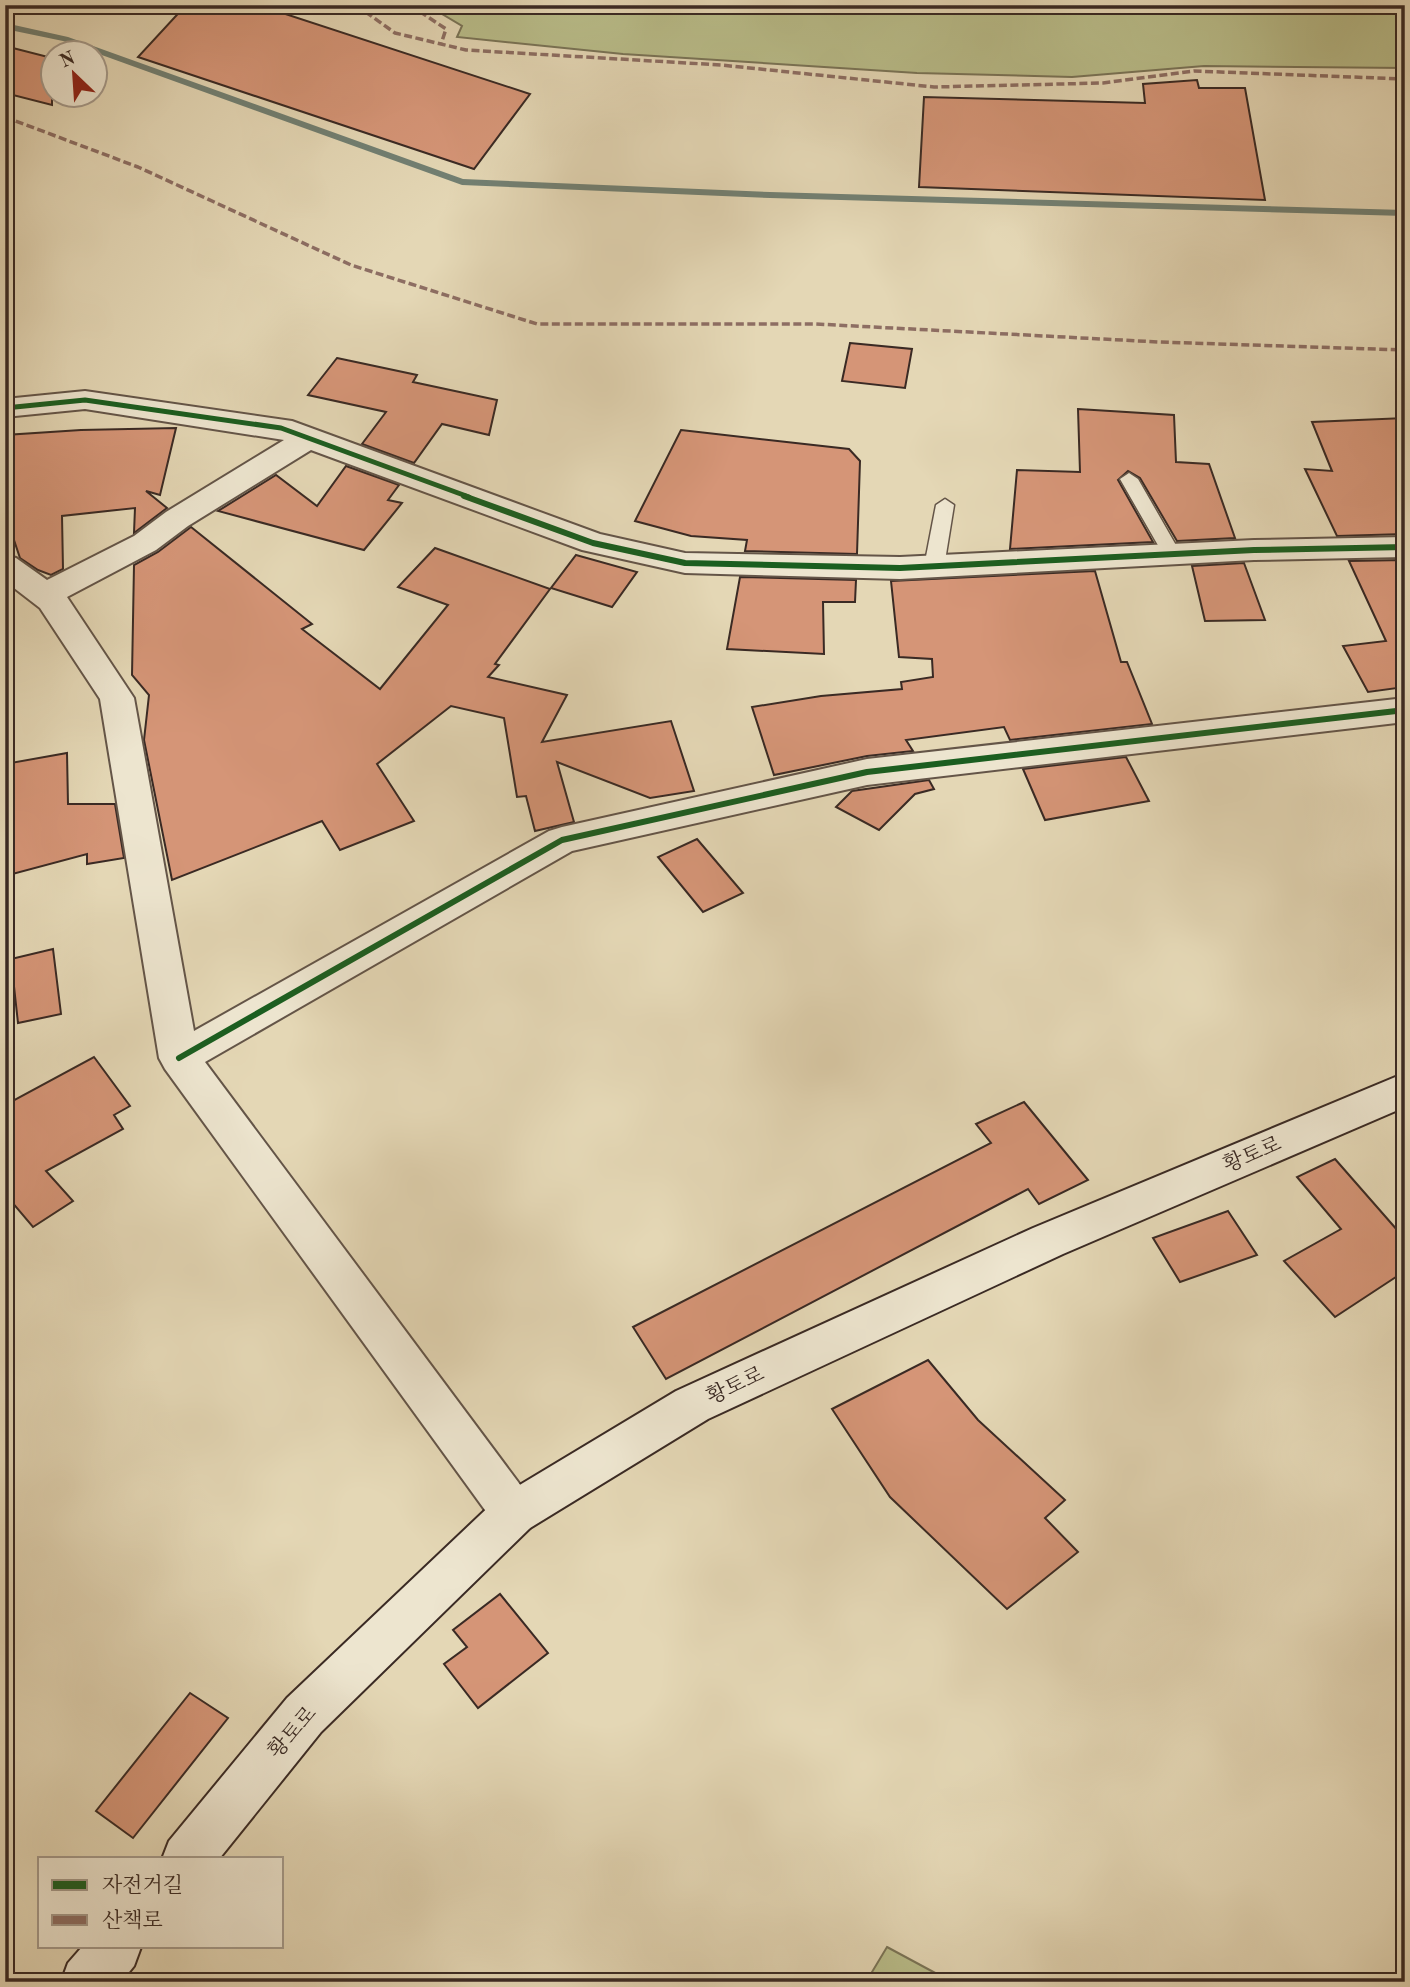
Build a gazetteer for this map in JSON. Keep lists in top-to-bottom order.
{
  "streets": {
    "street": ["황토로"]
  },
  "legend": ["자전거길", "산책로"],
  "north": "top left"
}
